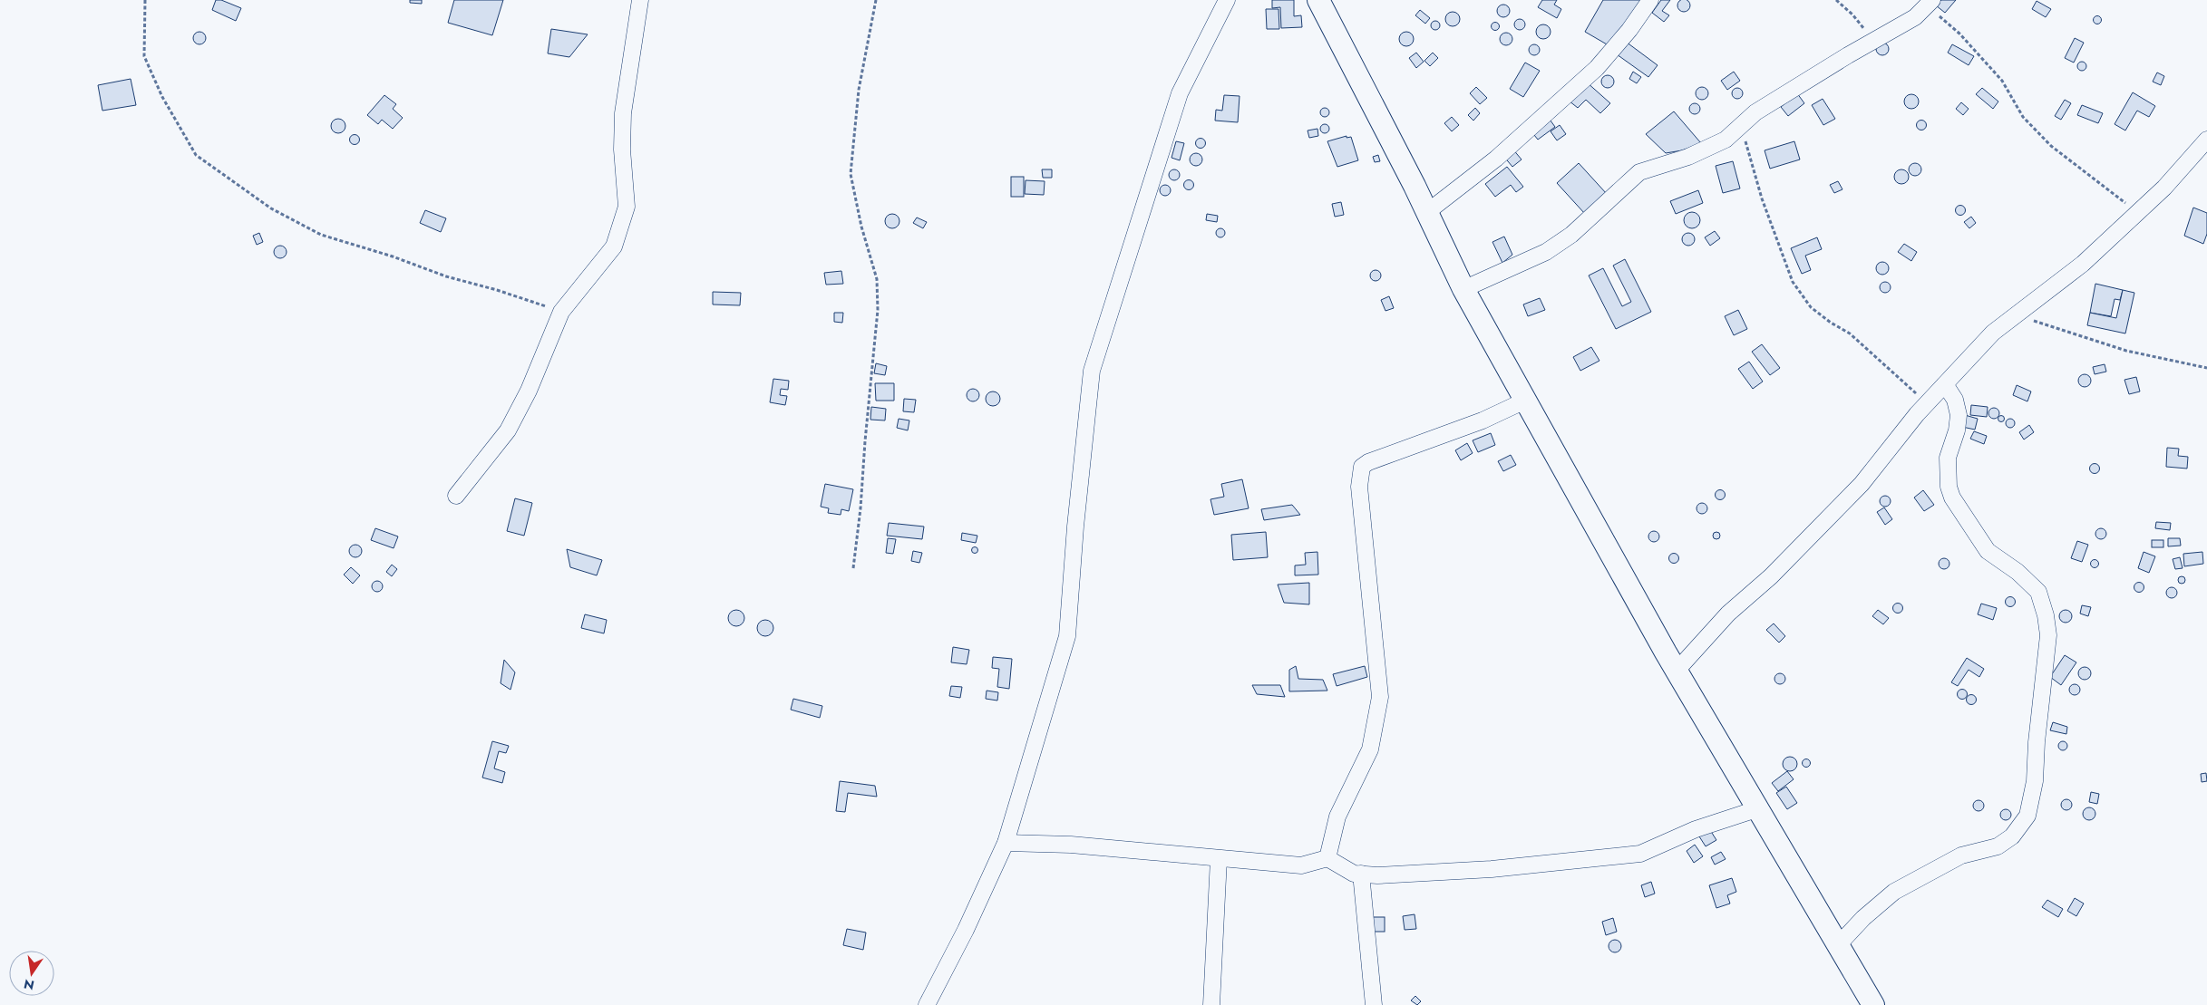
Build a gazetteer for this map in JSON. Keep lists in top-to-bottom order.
{
  "north": "bottom"
}
